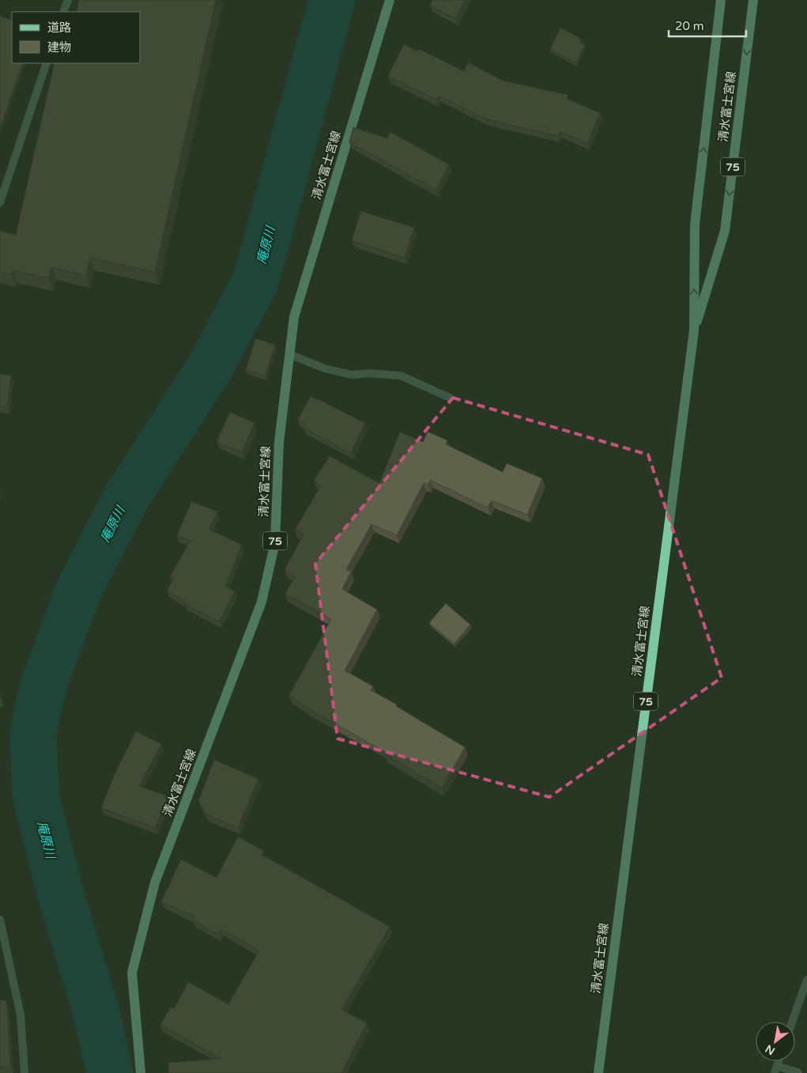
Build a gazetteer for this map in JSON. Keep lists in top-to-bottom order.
{
  "streets": {
    "main road": ["清水富士宮線", "75"]
  },
  "water": ["庵原川"],
  "legend": ["道路", "建物"],
  "scale_bar": "20 m",
  "north": "bottom left"
}
